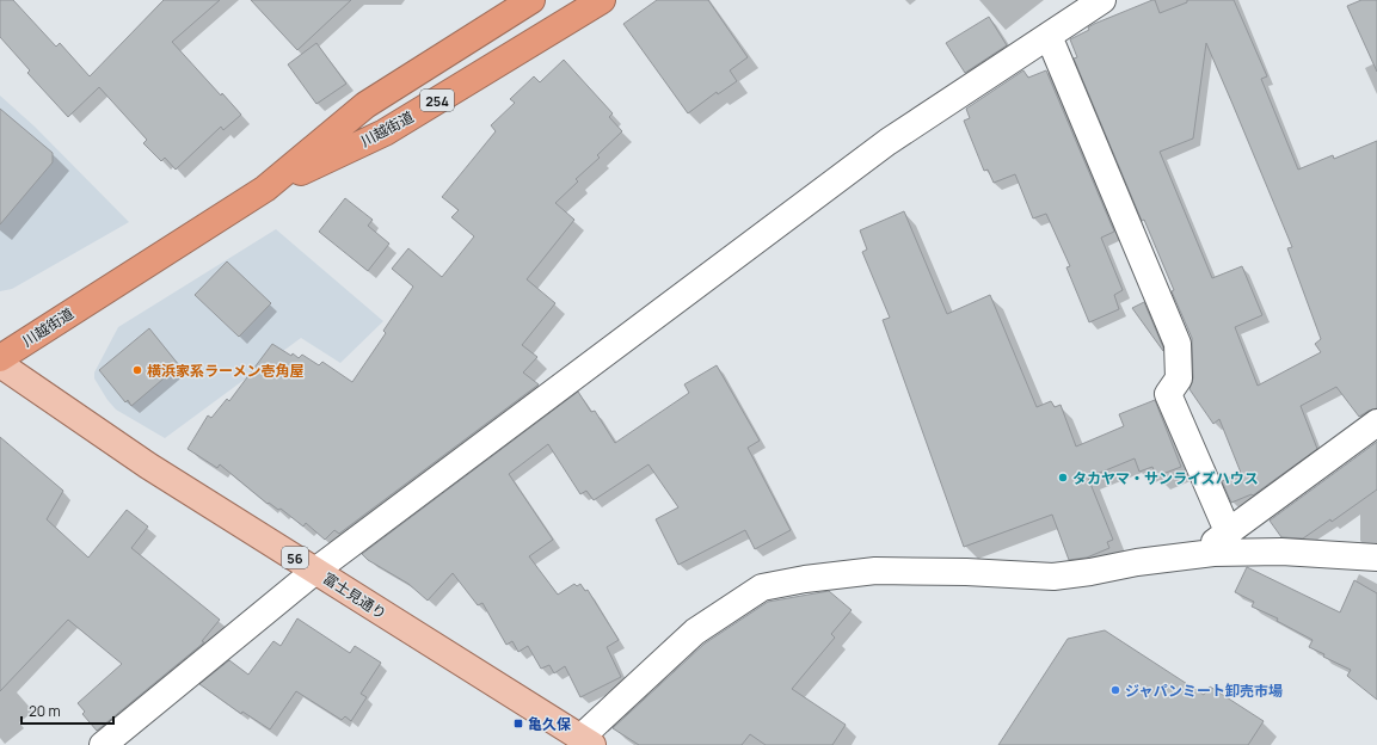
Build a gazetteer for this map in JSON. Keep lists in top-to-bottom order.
{
  "streets": {
    "highway": ["254", "川越街道"],
    "main road": ["56", "富士見通り"]
  },
  "places": {
    "other": ["横浜家系ラーメン壱角屋", "タカヤマ・サンライズハウス", "ジャパンミート卸売市場"],
    "transit": ["亀久保"]
  },
  "scale_bar": "20 m"
}
